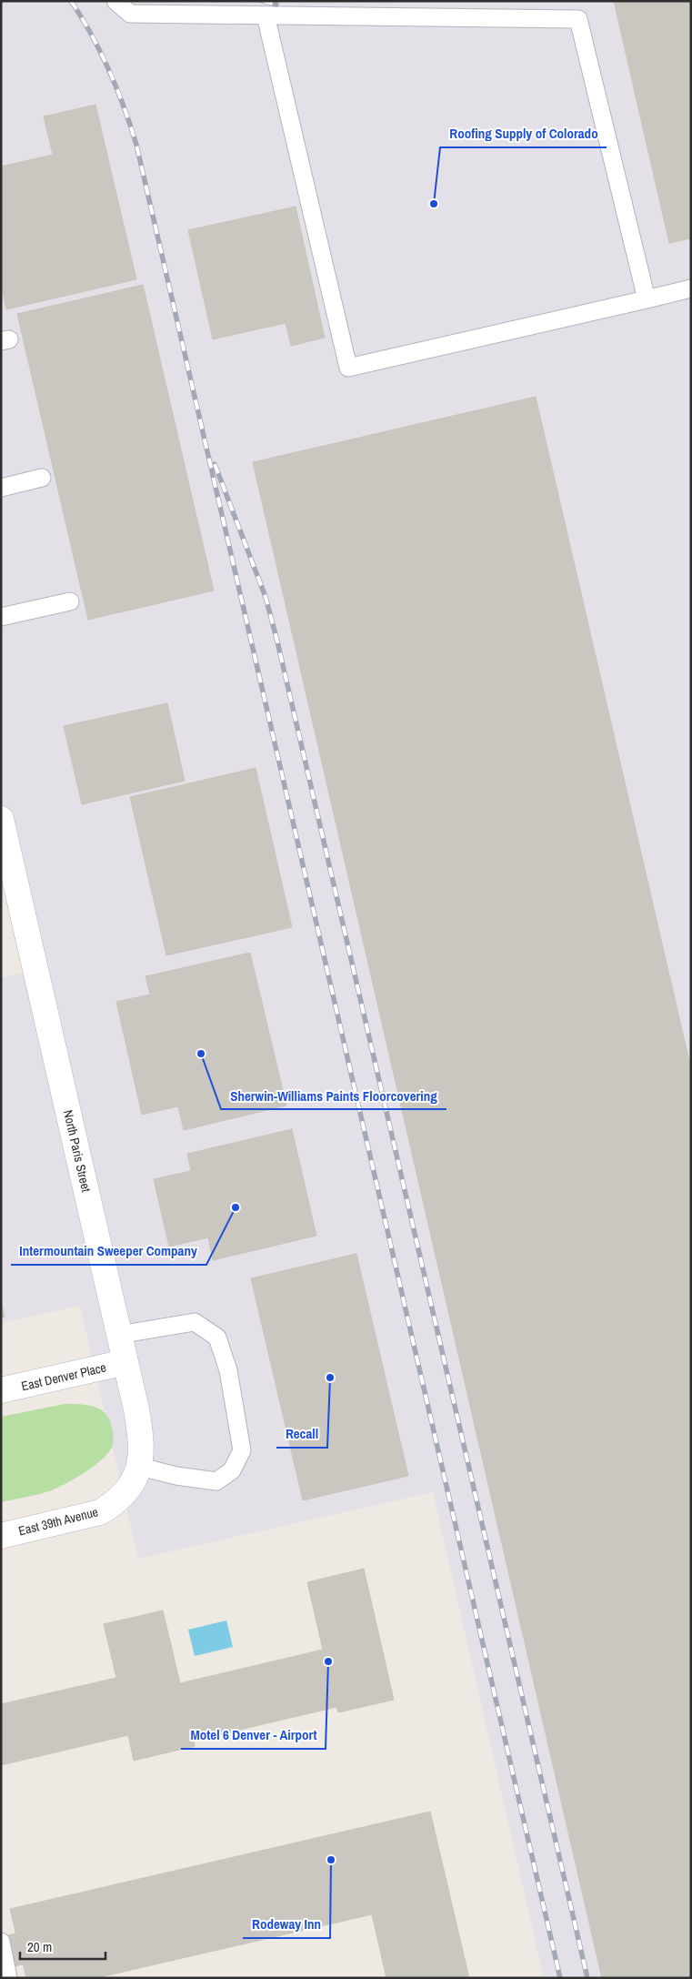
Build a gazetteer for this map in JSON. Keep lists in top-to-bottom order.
{
  "streets": {
    "street": ["North Paris Street", "East Denver Place", "East 39th Avenue"]
  },
  "crossings": [
    ["North Paris Street", "East Denver Place"],
    ["North Paris Street", "East 39th Avenue"]
  ],
  "places": [
    "Roofing Supply of Colorado",
    "Sherwin-Williams Paints Floorcovering",
    "Intermountain Sweeper Company",
    "Recall",
    "Motel 6 Denver - Airport",
    "Rodeway Inn"
  ],
  "scale_bar": "20 m"
}
